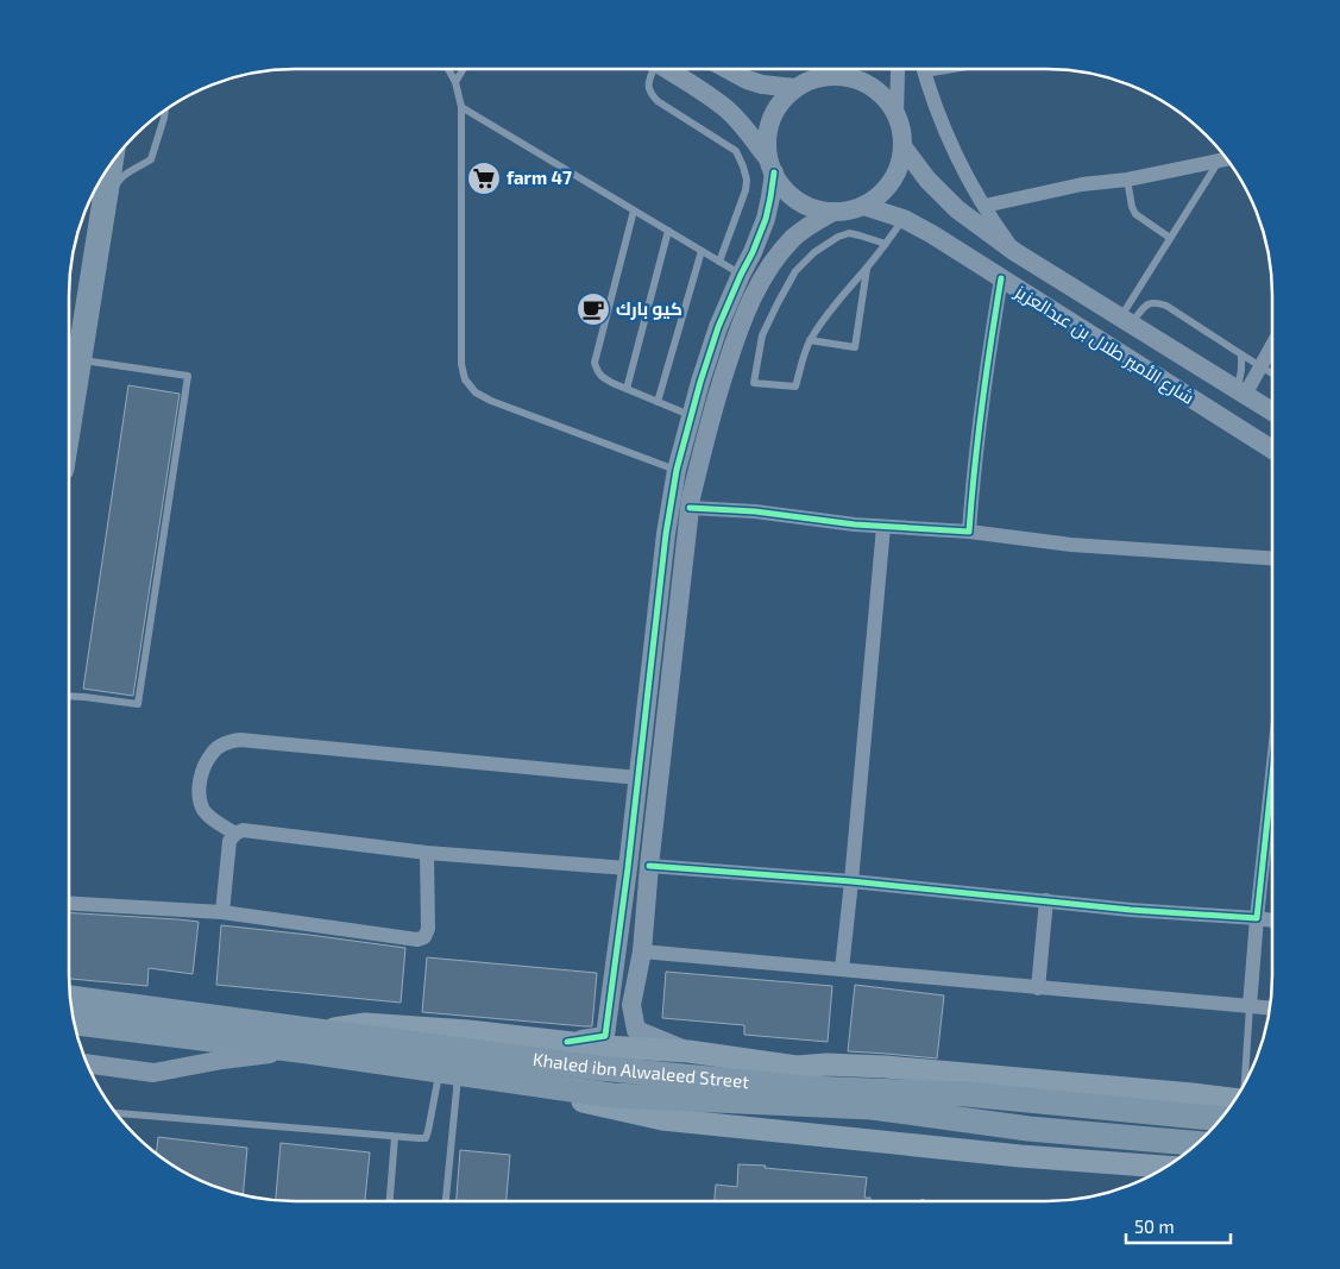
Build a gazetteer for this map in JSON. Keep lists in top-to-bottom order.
{
  "streets": {
    "main road": ["Khaled ibn Alwaleed Street"],
    "street": ["شارع الأمير طلال بن عبدالعزيز"]
  },
  "places": {
    "supermarket": ["farm 47"],
    "cafe": ["كيو بارك"]
  },
  "scale_bar": "50 m"
}
